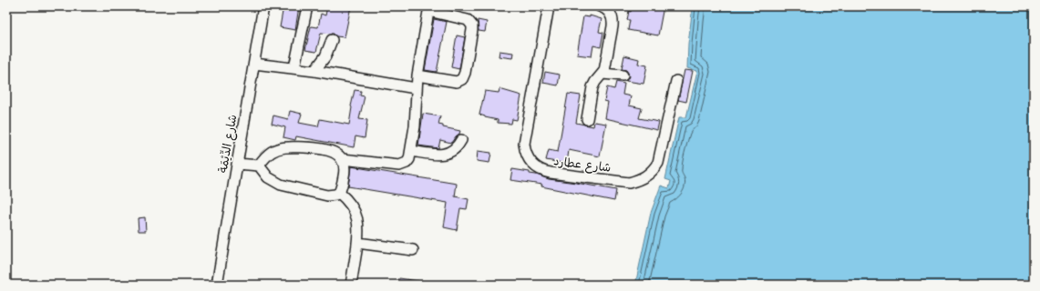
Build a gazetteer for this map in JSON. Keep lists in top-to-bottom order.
{
  "streets": {
    "lane": ["شارع الدِّيْمَة", "شارع عطارد"]
  }
}
